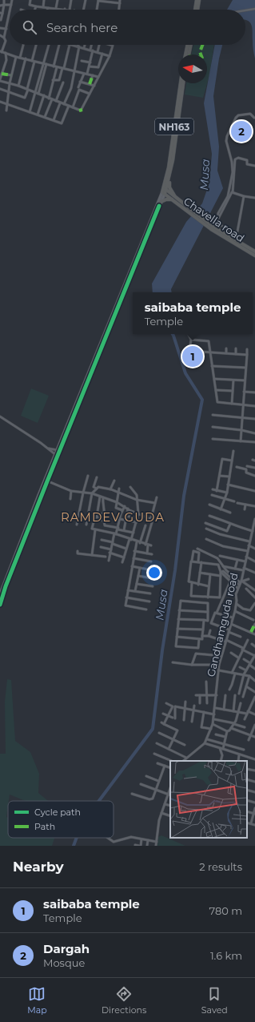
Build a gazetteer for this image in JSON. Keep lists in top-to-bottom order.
{
  "streets": {
    "highway": ["NH163", "Chavella road"],
    "street": ["Gandhamguda road"]
  },
  "crossings": [
    ["NH163", "Chavella road"]
  ],
  "districts": ["RAMDEV GUDA"],
  "water": ["Musa"],
  "legend": ["Cycle path", "Path"],
  "north": "left",
  "page": {
    "search": "Search here",
    "pins": ["2", "1"],
    "popup": ["saibaba temple", "Temple"],
    "heading": ["Nearby", "2 results"],
    "list": [
      {
        "mark": "1",
        "name": "saibaba temple",
        "note": "Temple",
        "value": "780 m"
      },
      {
        "mark": "2",
        "name": "Dargah",
        "note": "Mosque",
        "value": "1.6 km"
      }
    ],
    "nav": ["Map", "Directions", "Saved"]
  }
}
